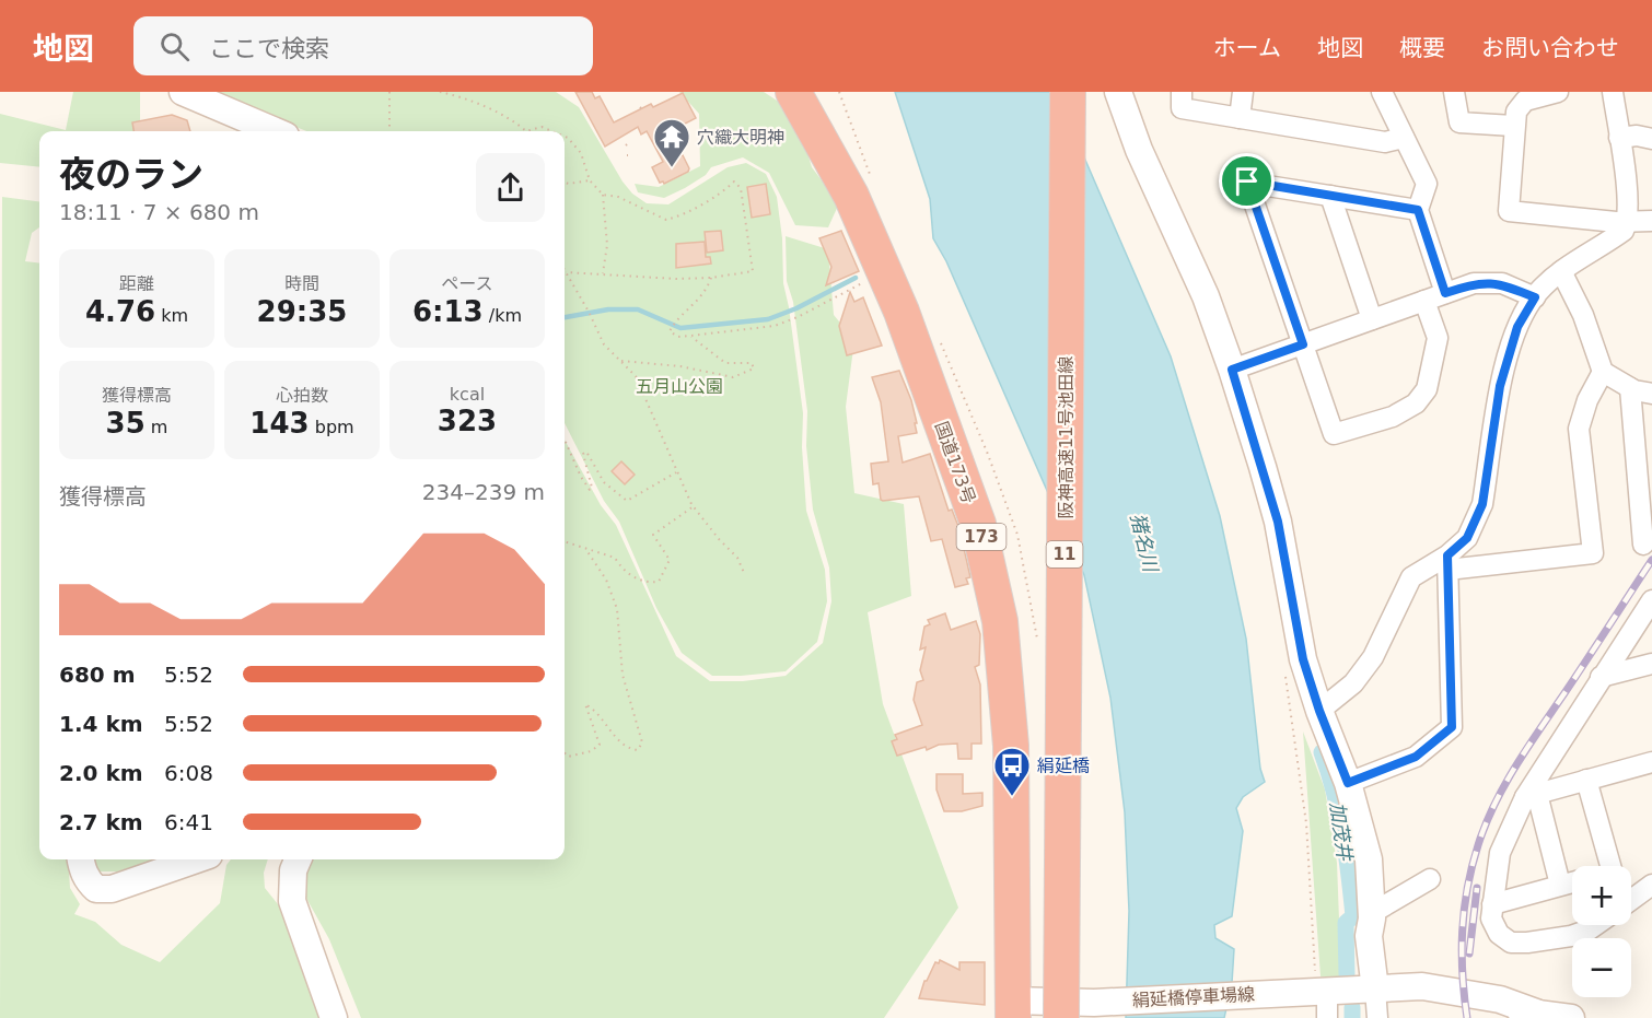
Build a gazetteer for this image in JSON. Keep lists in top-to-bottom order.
{
  "streets": {
    "highway": [
      "阪神高速11号池田線",
      "国道173号",
      "173",
      "11"
    ],
    "street": ["絹延橋停車場線"]
  },
  "crossings": [
    ["阪神高速11号池田線", "絹延橋停車場線"],
    ["国道173号", "絹延橋停車場線"]
  ],
  "water": ["猪名川", "加茂井"],
  "parks": ["五月山公園"],
  "places": {
    "temple": ["穴織大明神"],
    "bus stop": ["絹延橋"]
  },
  "page": {
    "header": "地図",
    "search": "ここで検索",
    "nav": [
      "ホーム",
      "地図",
      "概要",
      "お問い合わせ"
    ],
    "heading": ["夜のラン", "18:11 · 7 × 680 m"],
    "stats": [
      ["距離", "4.76 km"],
      ["時間", "29:35"],
      ["ペース", "6:13 /km"],
      ["獲得標高", "35 m"],
      ["心拍数", "143 bpm"],
      ["kcal", "323"]
    ],
    "chart": ["獲得標高", "234–239 m"],
    "list": [
      {
        "name": "680 m",
        "note": "5:52"
      },
      {
        "name": "1.4 km",
        "note": "5:52"
      },
      {
        "name": "2.0 km",
        "note": "6:08"
      },
      {
        "name": "2.7 km",
        "note": "6:41"
      }
    ],
    "map_buttons": ["+", "−"]
  }
}
